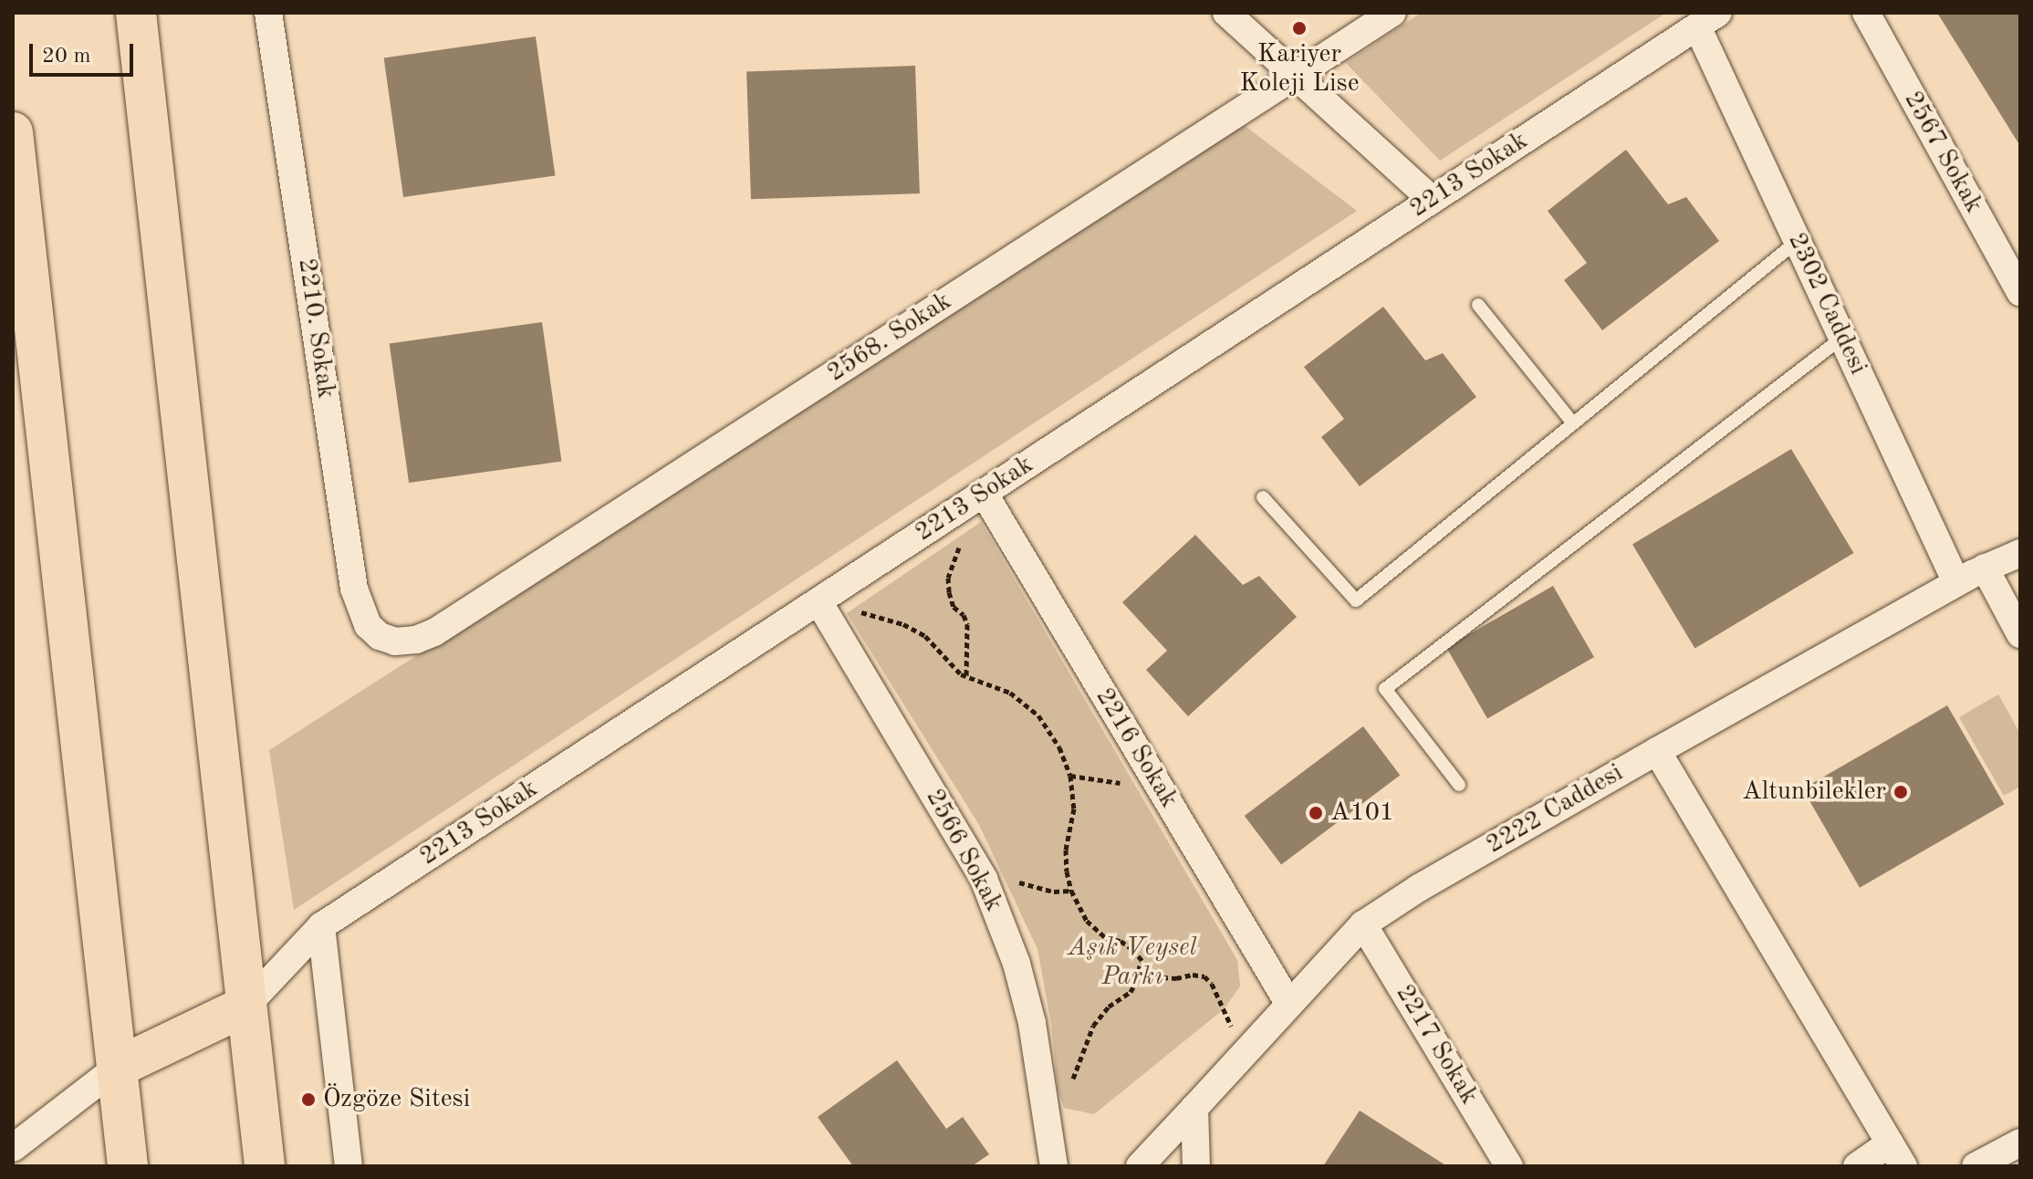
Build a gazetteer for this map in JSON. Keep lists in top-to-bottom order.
{
  "streets": {
    "street": [
      "2567 Sokak",
      "2213 Sokak",
      "2302 Caddesi",
      "2210. Sokak",
      "2568. Sokak",
      "2216 Sokak",
      "2222 Caddesi",
      "2566 Sokak",
      "2217 Sokak"
    ]
  },
  "crossings": [
    ["2213 Sokak", "2302 Caddesi"],
    ["2213 Sokak", "2216 Sokak"],
    ["2213 Sokak", "2566 Sokak"],
    ["2302 Caddesi", "2222 Caddesi"],
    ["2210. Sokak", "2568. Sokak"],
    ["2216 Sokak", "2222 Caddesi"],
    ["2222 Caddesi", "2217 Sokak"]
  ],
  "parks": ["Aşık Veysel Parkı"],
  "places": [
    "Kariyer Koleji Lise",
    "Altunbilekler",
    "A101",
    "Özgöze Sitesi"
  ],
  "scale_bar": "20 m"
}
